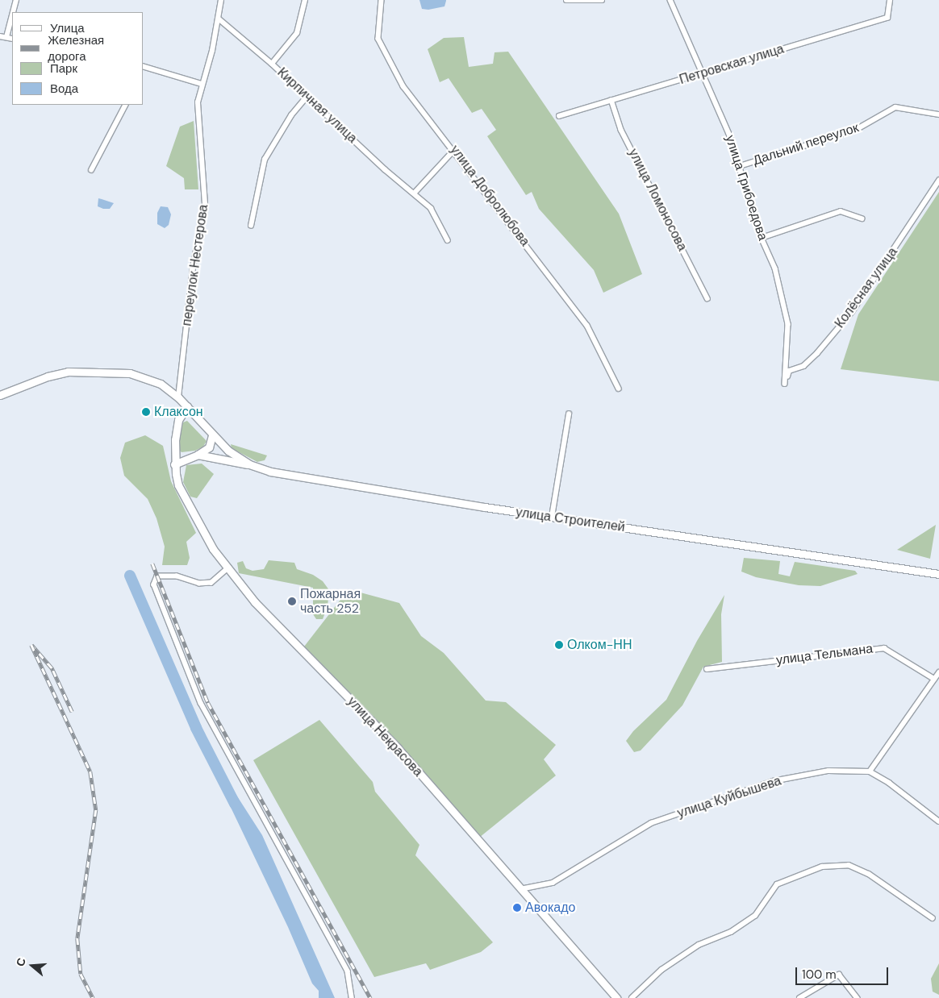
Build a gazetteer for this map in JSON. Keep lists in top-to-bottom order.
{
  "streets": {
    "main road": ["улица Строителей", "улица Некрасова"],
    "street": [
      "Петровская улица",
      "Кирпичная улица",
      "Дальний переулок",
      "улица Грибоедова",
      "улица Добролюбова",
      "улица Ломоносова",
      "переулок Нестерова",
      "Колёсная улица",
      "улица Тельмана",
      "улица Куйбышева"
    ]
  },
  "crossings": [
    ["Петровская улица", "улица Грибоедова"],
    ["Петровская улица", "улица Ломоносова"],
    ["Кирпичная улица", "переулок Нестерова"],
    ["Дальний переулок", "улица Грибоедова"],
    ["улица Грибоедова", "Колёсная улица"],
    ["переулок Нестерова", "улица Строителей"],
    ["улица Строителей", "улица Некрасова"],
    ["улица Некрасова", "улица Куйбышева"]
  ],
  "places": [
    "Клаксон",
    "Пожарная часть 252",
    "Олком-НН",
    "Авокадо"
  ],
  "legend": [
    "Улица",
    "Железная дорога",
    "Парк",
    "Вода"
  ],
  "scale_bar": "100 m",
  "north": "left"
}
